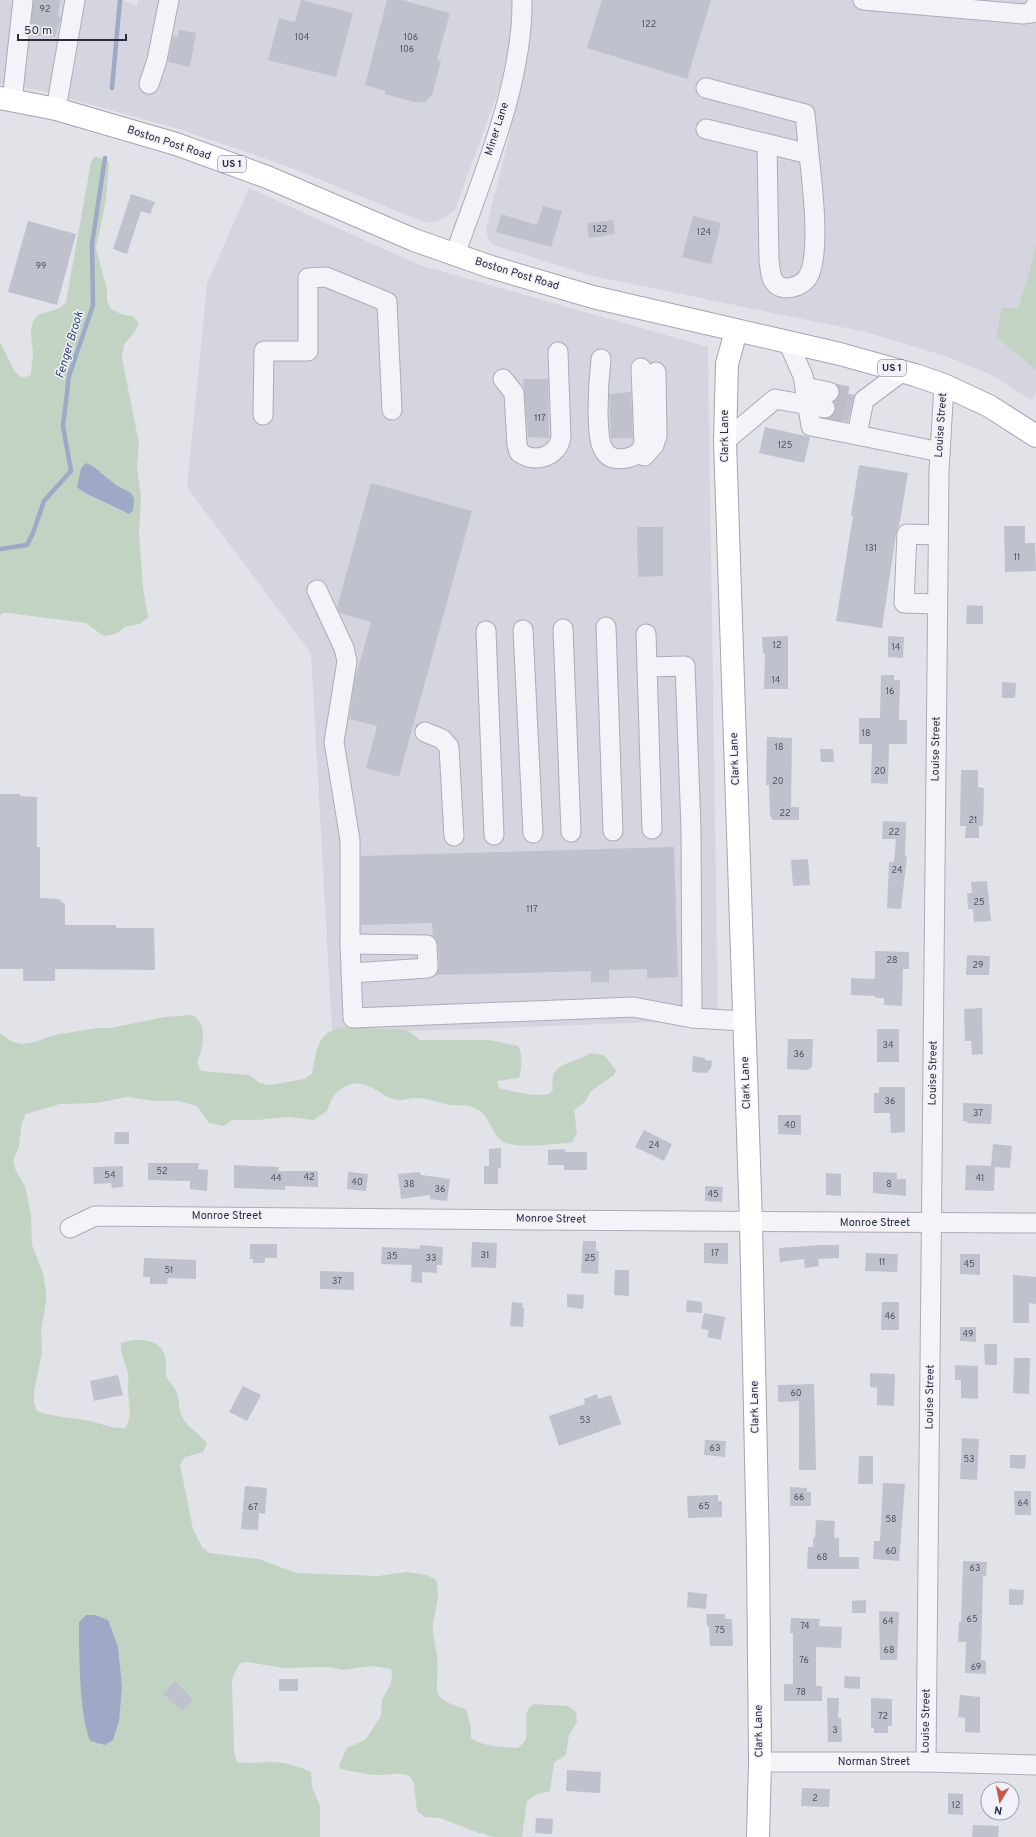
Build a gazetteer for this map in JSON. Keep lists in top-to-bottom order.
{
  "streets": {
    "main road": ["Boston Post Road", "US 1", "Clark Lane"],
    "street": [
      "Miner Lane",
      "Louise Street",
      "Monroe Street",
      "Norman Street"
    ]
  },
  "crossings": [
    ["Miner Lane", "Boston Post Road"],
    ["Boston Post Road", "Louise Street"],
    ["Boston Post Road", "Clark Lane"],
    ["Louise Street", "Monroe Street"],
    ["Louise Street", "Norman Street"],
    ["Clark Lane", "Monroe Street"],
    ["Clark Lane", "Norman Street"]
  ],
  "water": ["Fenger Brook"],
  "house_numbers": [
    "92",
    "122",
    "104",
    "106",
    "106",
    "122",
    "124",
    "99",
    "117",
    "125",
    "131",
    "11",
    "12",
    "14",
    "14",
    "16",
    "18",
    "18",
    "20",
    "20",
    "22",
    "21",
    "22",
    "24",
    "25",
    "117",
    "28",
    "29",
    "34",
    "36",
    "36",
    "37",
    "40",
    "24",
    "52",
    "54",
    "42",
    "44",
    "41",
    "40",
    "38",
    "8",
    "36",
    "45",
    "17",
    "31",
    "35",
    "33",
    "25",
    "11",
    "45",
    "51",
    "37",
    "46",
    "49",
    "60",
    "53",
    "63",
    "53",
    "66",
    "64",
    "65",
    "67",
    "58",
    "60",
    "68",
    "63",
    "65",
    "64",
    "74",
    "75",
    "68",
    "76",
    "69",
    "78",
    "72",
    "3",
    "2",
    "12"
  ],
  "scale_bar": "50 m",
  "north": "bottom"
}
